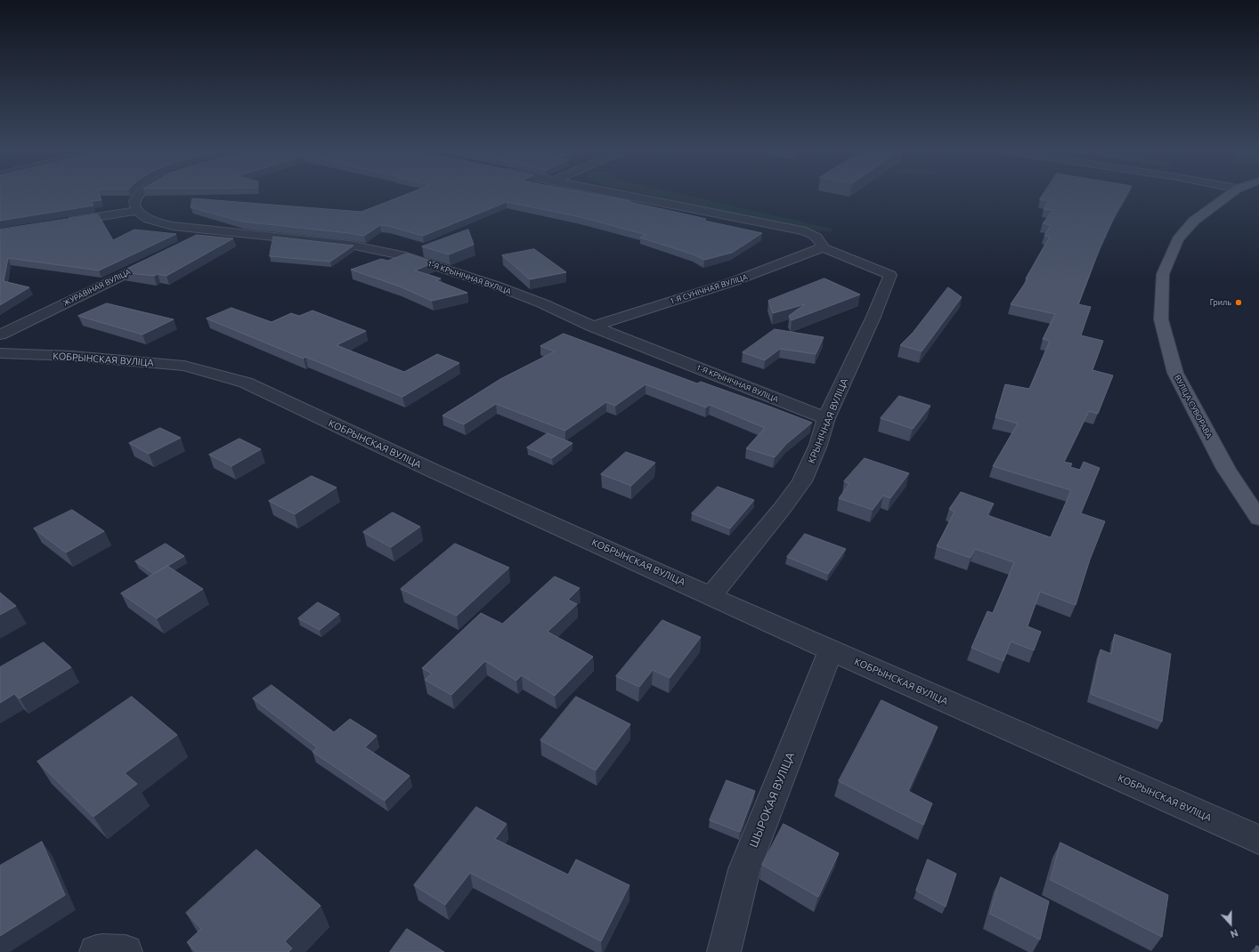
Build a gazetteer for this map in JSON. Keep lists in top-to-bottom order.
{
  "streets": {
    "main road": ["ВУЛІЦА СУВОРАВА"],
    "street": [
      "1-Я КРЫНІЧНАЯ ВУЛІЦА",
      "ЖУРАВІНАЯ ВУЛІЦА",
      "1-Я СУНІЧНАЯ ВУЛІЦА",
      "КОБРЫНСКАЯ ВУЛІЦА",
      "КРЫНІЧНАЯ ВУЛІЦА",
      "ШЫРОКАЯ ВУЛІЦА"
    ]
  },
  "crossings": [
    ["1-Я КРЫНІЧНАЯ ВУЛІЦА", "1-Я СУНІЧНАЯ ВУЛІЦА"],
    ["1-Я КРЫНІЧНАЯ ВУЛІЦА", "КРЫНІЧНАЯ ВУЛІЦА"],
    ["1-Я СУНІЧНАЯ ВУЛІЦА", "КРЫНІЧНАЯ ВУЛІЦА"],
    ["КОБРЫНСКАЯ ВУЛІЦА", "КРЫНІЧНАЯ ВУЛІЦА"],
    ["КОБРЫНСКАЯ ВУЛІЦА", "ШЫРОКАЯ ВУЛІЦА"]
  ],
  "places": ["Гриль"],
  "north": "bottom"
}
